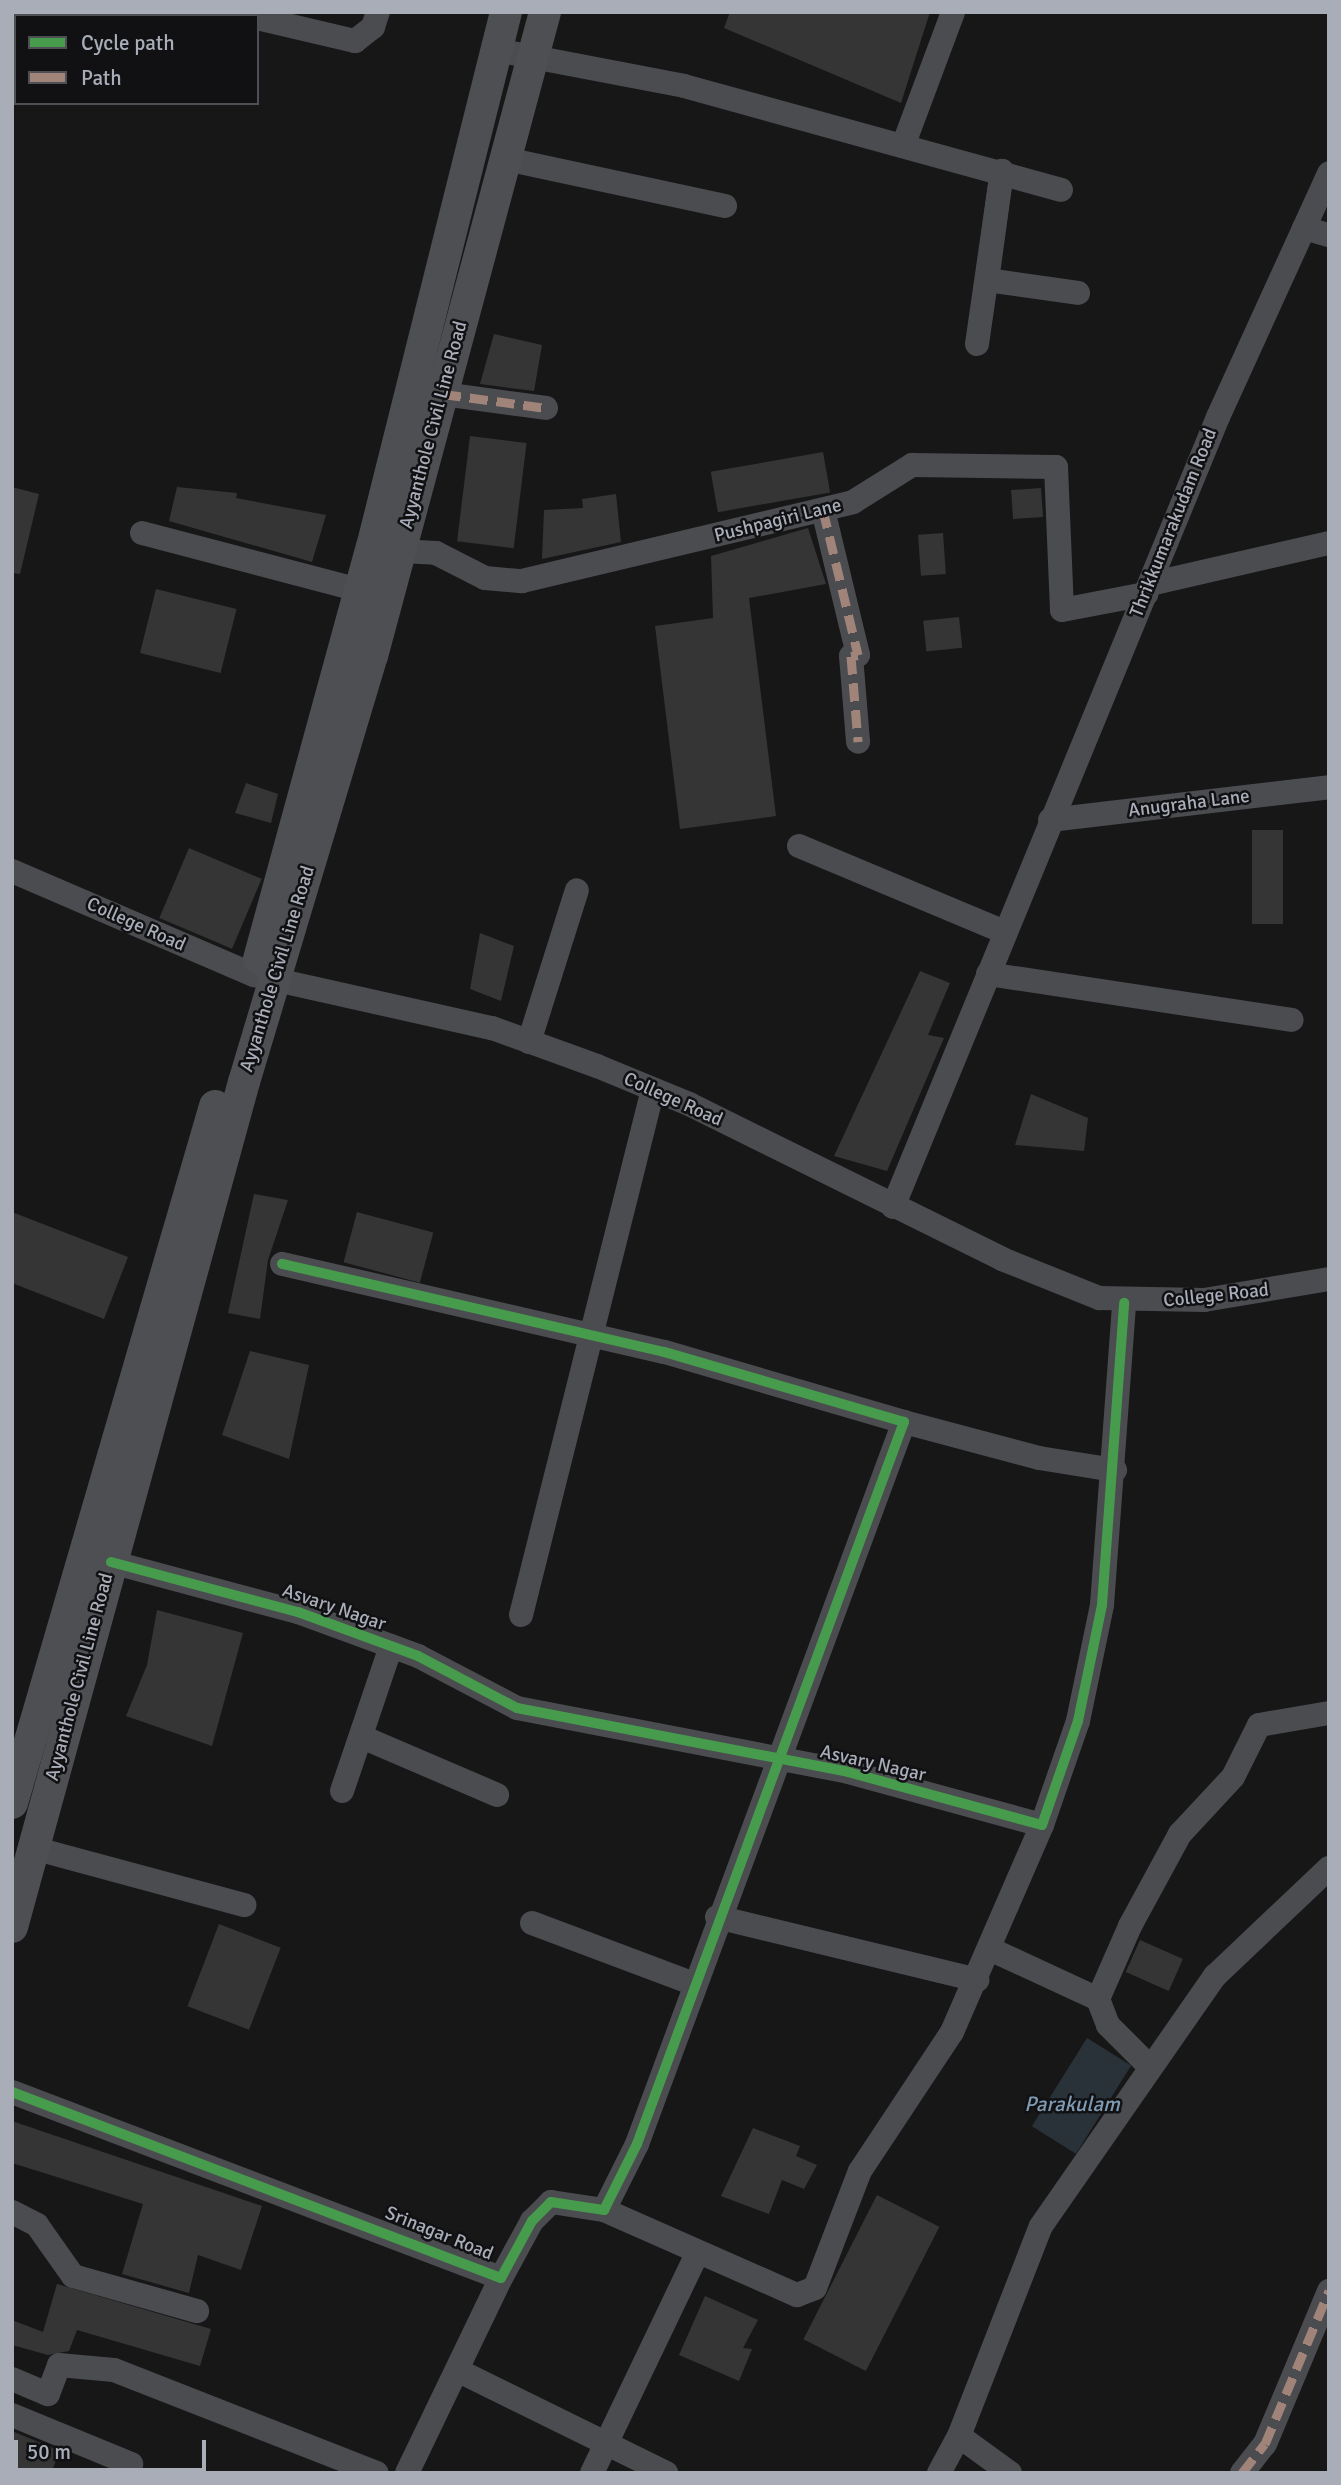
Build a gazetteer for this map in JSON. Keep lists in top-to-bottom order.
{
  "streets": {
    "main road": ["Ayyanthole Civil Line Road"],
    "street": [
      "Pushpagiri Lane",
      "Thrikkumarakudam Road",
      "Anugraha Lane",
      "College Road",
      "Asvary Nagar",
      "Srinagar Road"
    ]
  },
  "crossings": [
    ["Ayyanthole Civil Line Road", "Pushpagiri Lane"],
    ["Ayyanthole Civil Line Road", "College Road"],
    ["Ayyanthole Civil Line Road", "Asvary Nagar"],
    ["Pushpagiri Lane", "Thrikkumarakudam Road"],
    ["Thrikkumarakudam Road", "Anugraha Lane"],
    ["Thrikkumarakudam Road", "College Road"]
  ],
  "water": ["Parakulam"],
  "legend": ["Cycle path", "Path"],
  "scale_bar": "50 m"
}
